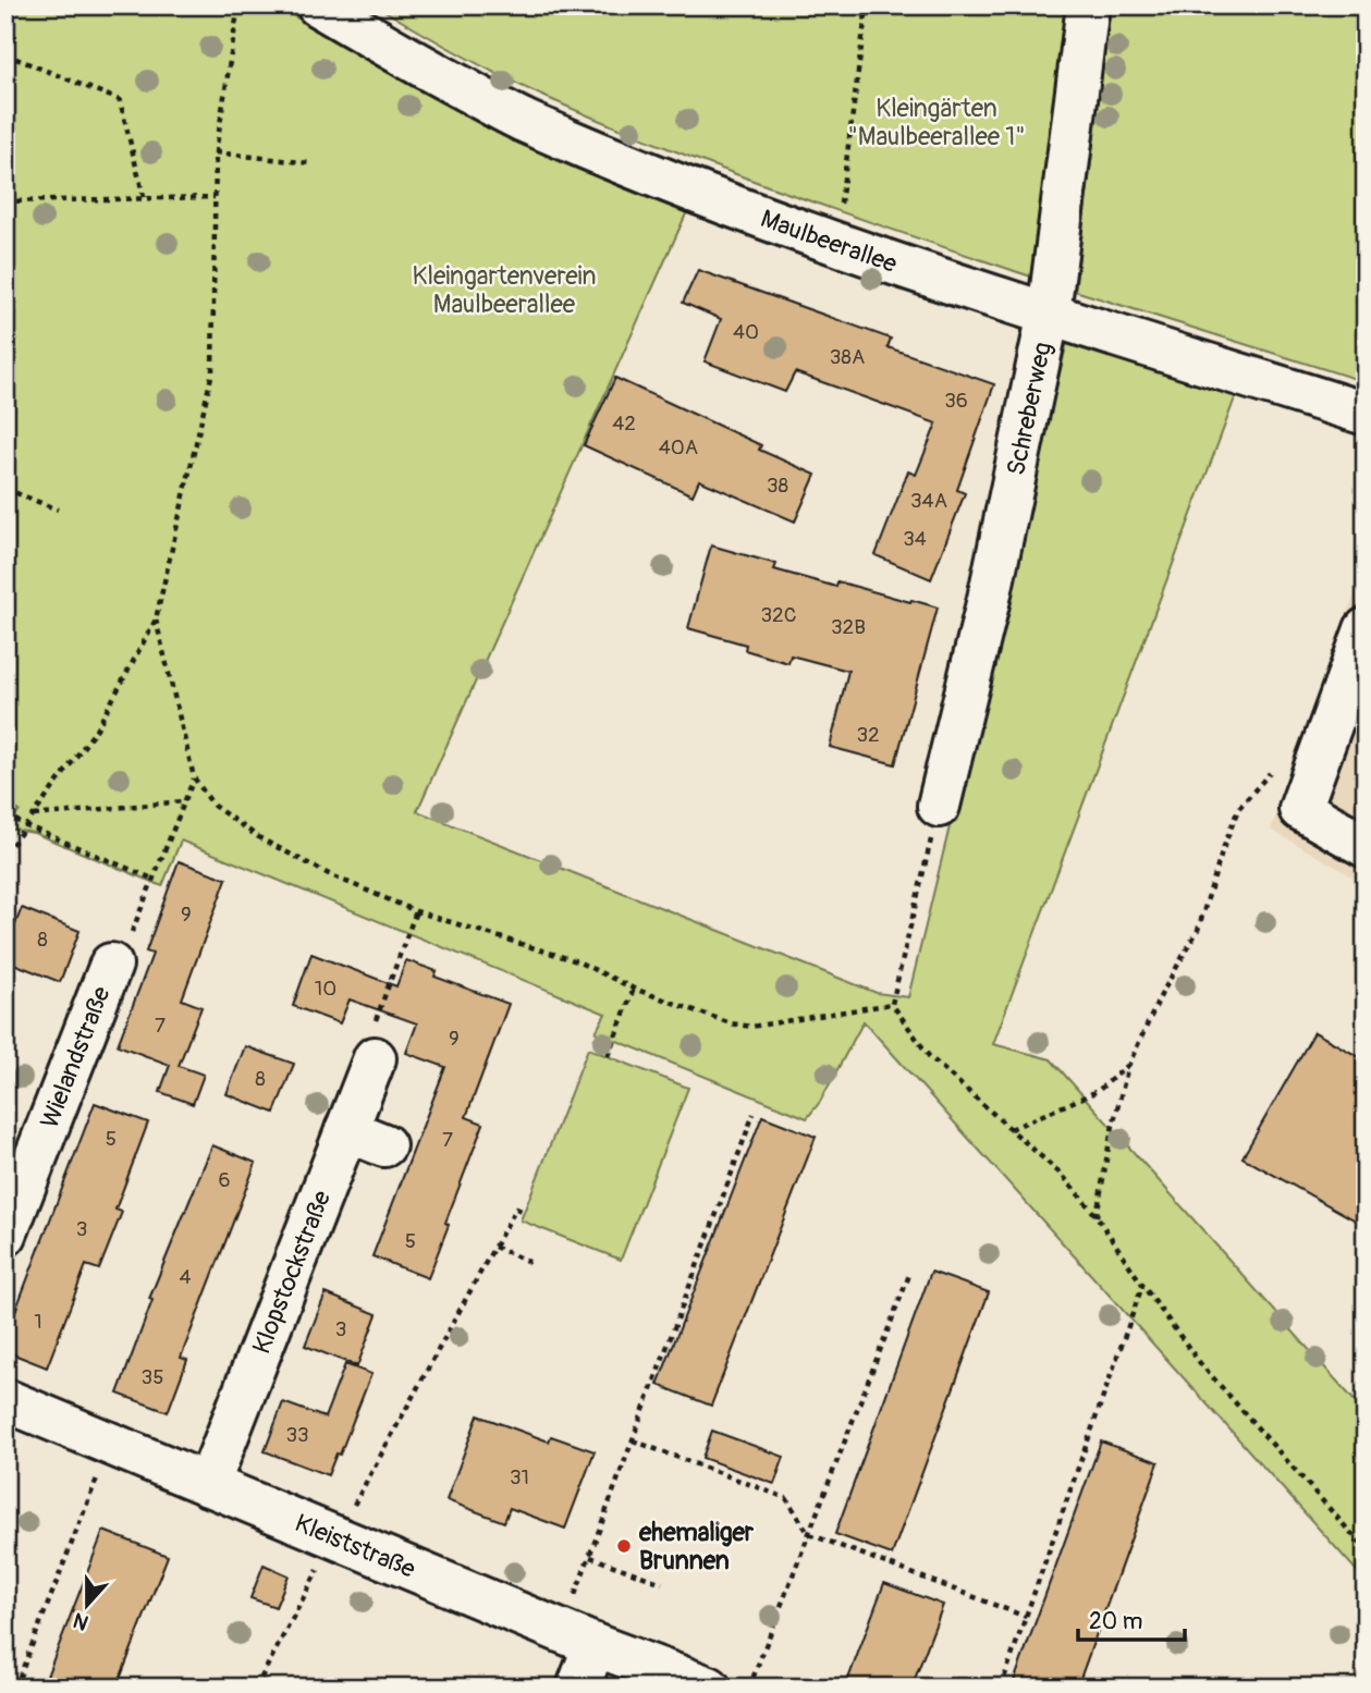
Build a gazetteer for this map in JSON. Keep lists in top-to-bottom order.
{
  "streets": {
    "street": [
      "Maulbeerallee",
      "Schreberweg",
      "Wielandstraße",
      "Klopstockstraße",
      "Kleiststraße"
    ]
  },
  "crossings": [
    ["Maulbeerallee", "Schreberweg"],
    ["Klopstockstraße", "Kleiststraße"]
  ],
  "parks": ["Kleingärten \"Maulbeerallee 1\"", "Kleingartenverein Maulbeerallee"],
  "places": ["ehemaliger Brunnen"],
  "house_numbers": [
    "40",
    "38A",
    "36",
    "42",
    "40A",
    "38",
    "34A",
    "34",
    "32C",
    "32B",
    "32",
    "9",
    "8",
    "10",
    "7",
    "9",
    "8",
    "5",
    "7",
    "6",
    "3",
    "5",
    "4",
    "1",
    "3",
    "35",
    "33",
    "31"
  ],
  "scale_bar": "20 m",
  "north": "bottom"
}
